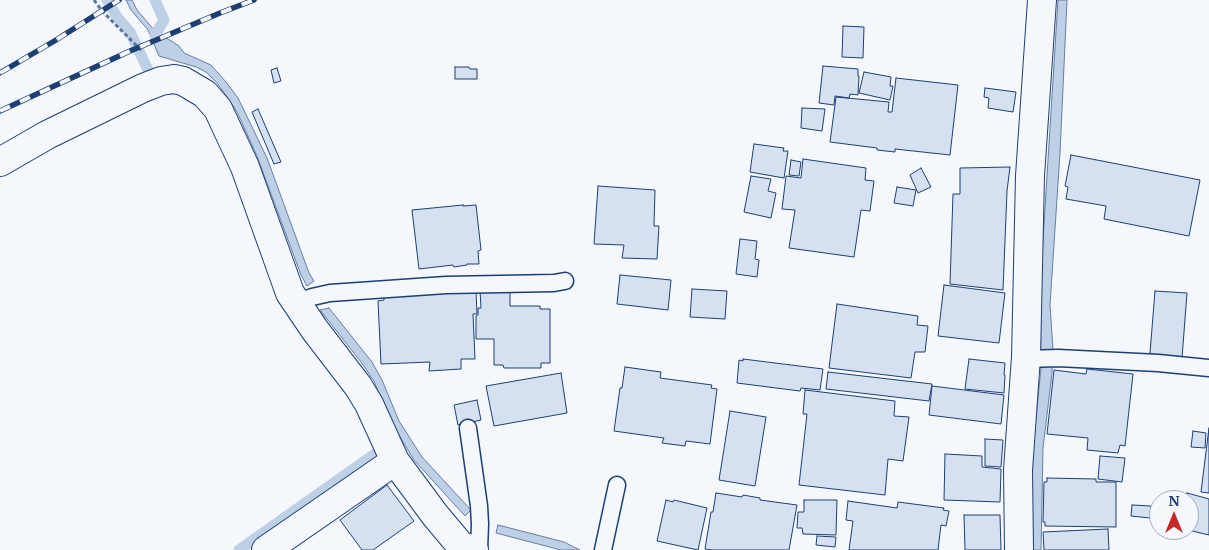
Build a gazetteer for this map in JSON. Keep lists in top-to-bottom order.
{
  "north": "top"
}
